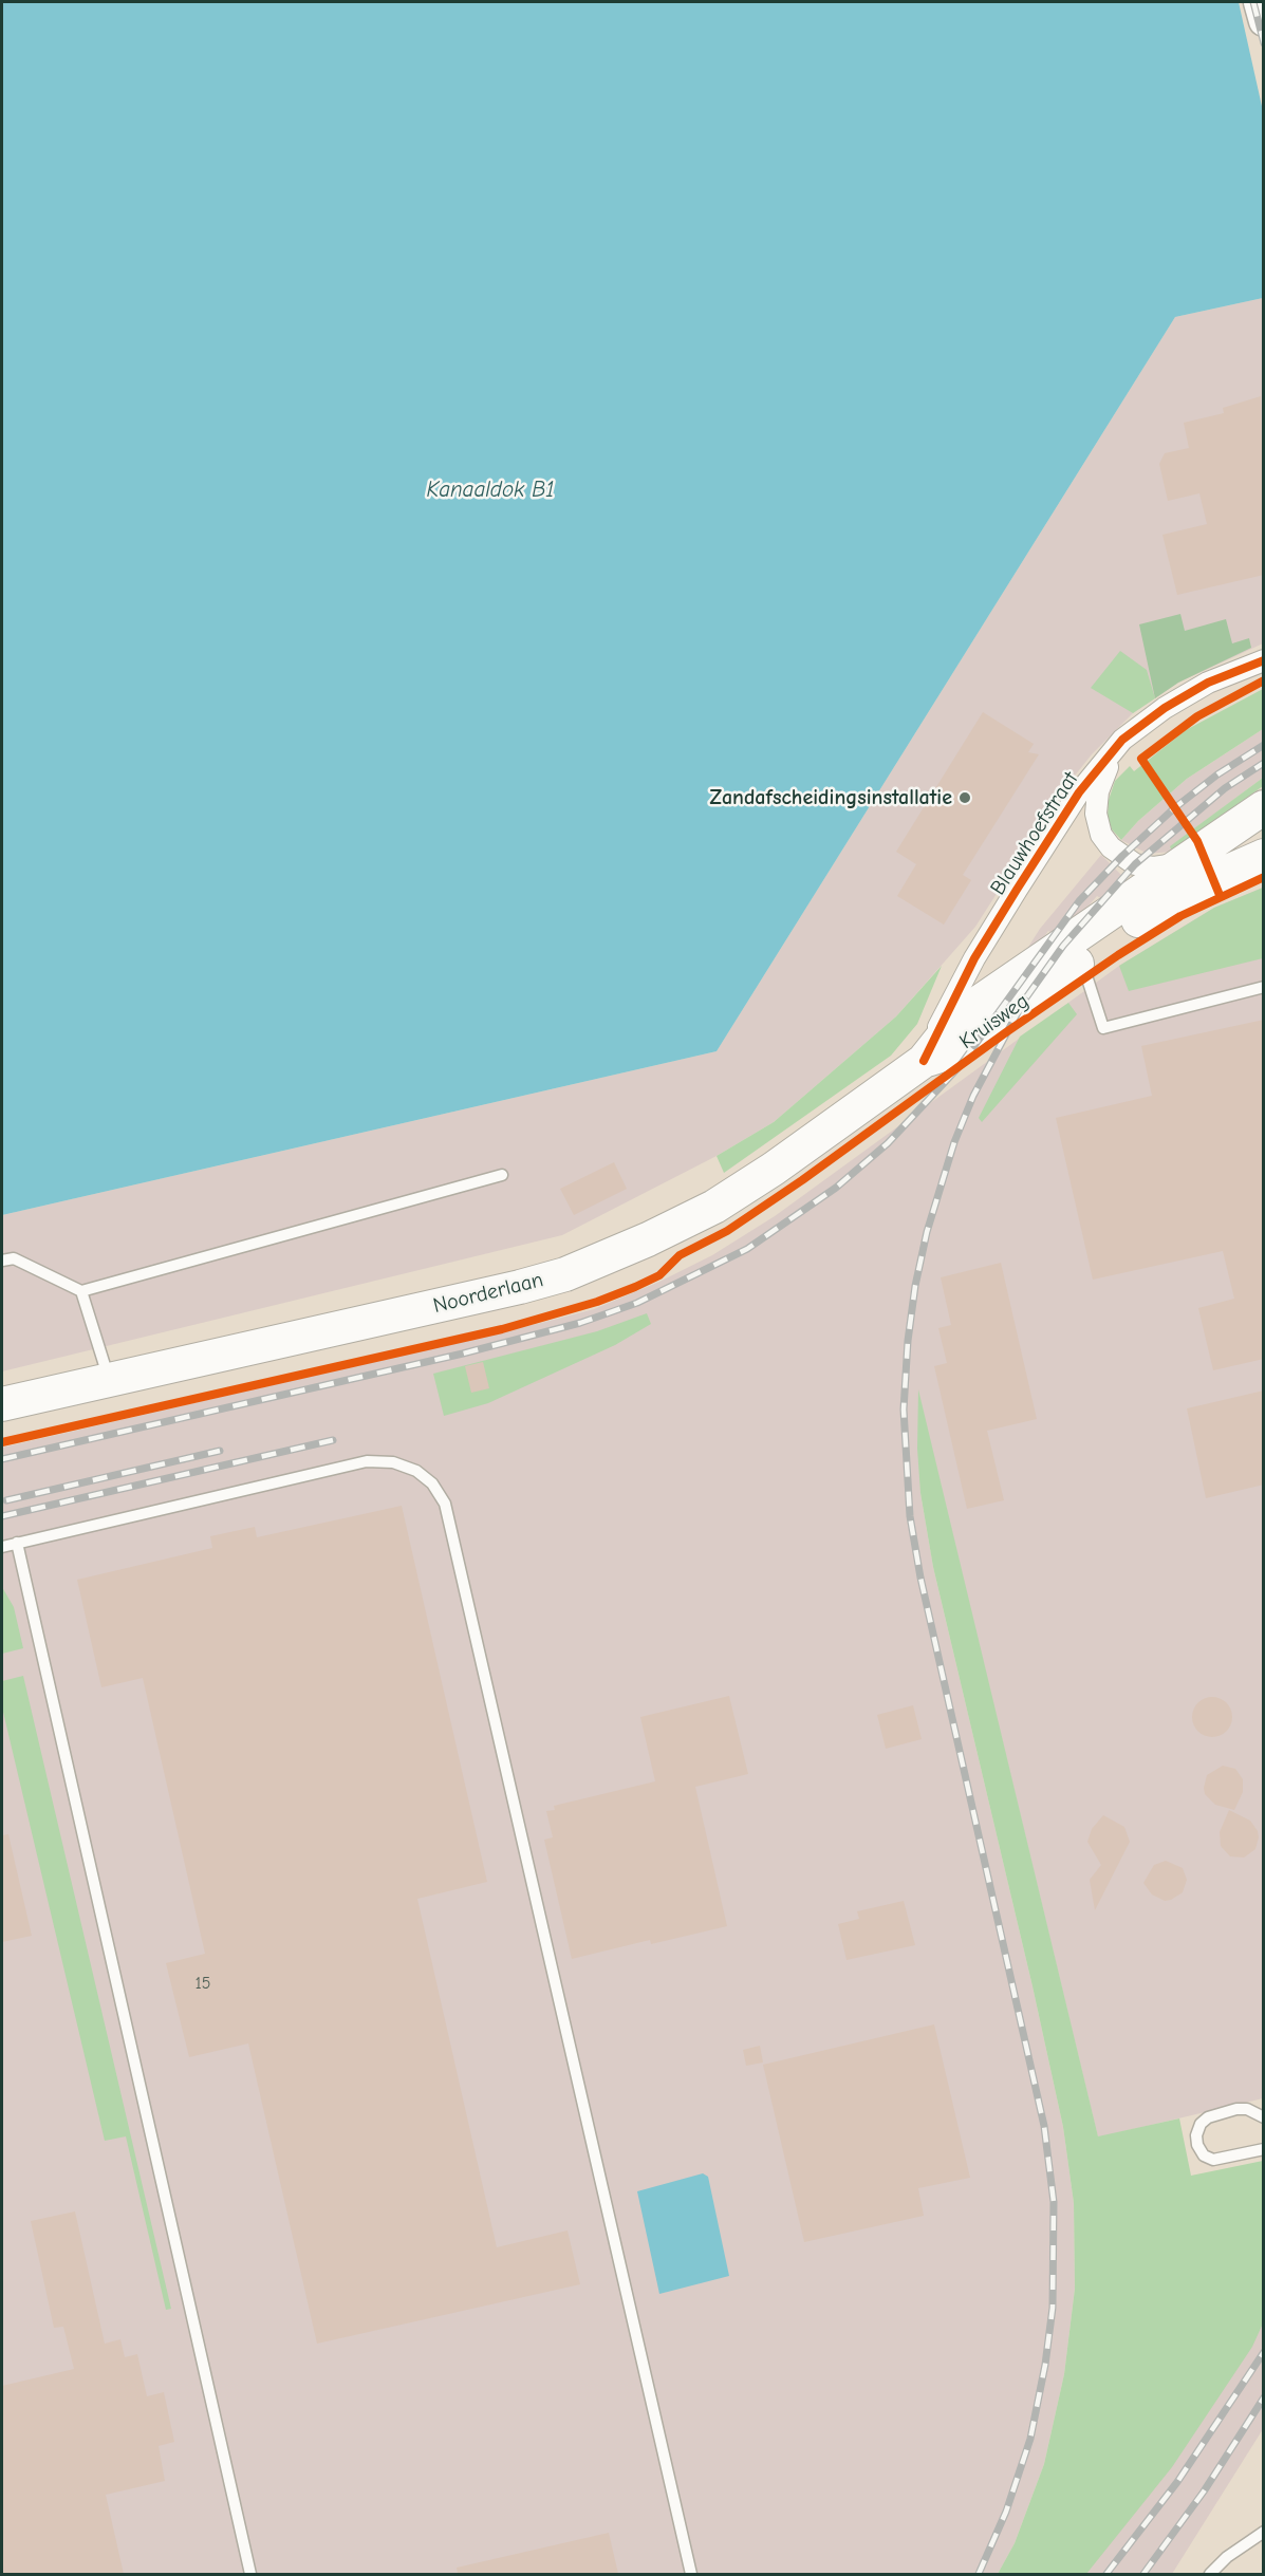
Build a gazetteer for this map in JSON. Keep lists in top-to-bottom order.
{
  "streets": {
    "main road": ["Kruisweg", "Noorderlaan"],
    "street": ["Blauwhoefstraat"]
  },
  "crossings": [
    ["Blauwhoefstraat", "Kruisweg"],
    ["Blauwhoefstraat", "Noorderlaan"],
    ["Kruisweg", "Noorderlaan"]
  ],
  "water": ["Kanaaldok B1"],
  "places": ["Zandafscheidingsinstallatie"],
  "house_numbers": ["15"]
}
